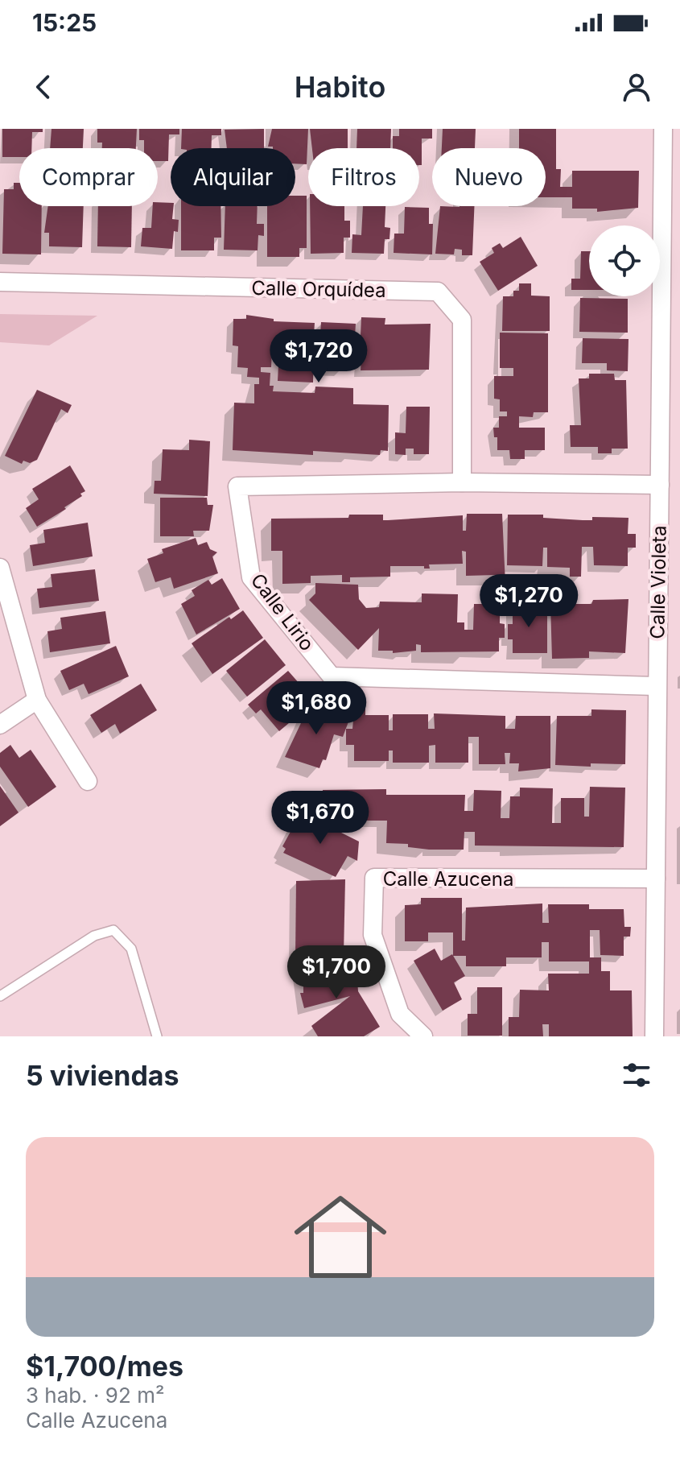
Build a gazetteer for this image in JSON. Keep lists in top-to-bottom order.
{
  "streets": {
    "street": [
      "Calle Orquídea",
      "Calle Violeta",
      "Calle Lirio",
      "Calle Azucena"
    ]
  },
  "crossings": [
    ["Calle Orquídea", "Calle Lirio"],
    ["Calle Violeta", "Calle Lirio"],
    ["Calle Violeta", "Calle Azucena"]
  ],
  "page": {
    "status": "15:25",
    "header": "Habito",
    "chip": [
      "Comprar",
      "Alquilar",
      "Filtros",
      "Nuevo"
    ],
    "price": [
      "$1,720",
      "$1,270",
      "$1,680",
      "$1,670",
      "$1,700"
    ],
    "heading": "5 viviendas",
    "list": [
      {
        "name": "$1,700/mes",
        "note": "3 hab. · 92 m² · Calle Azucena"
      }
    ]
  }
}
